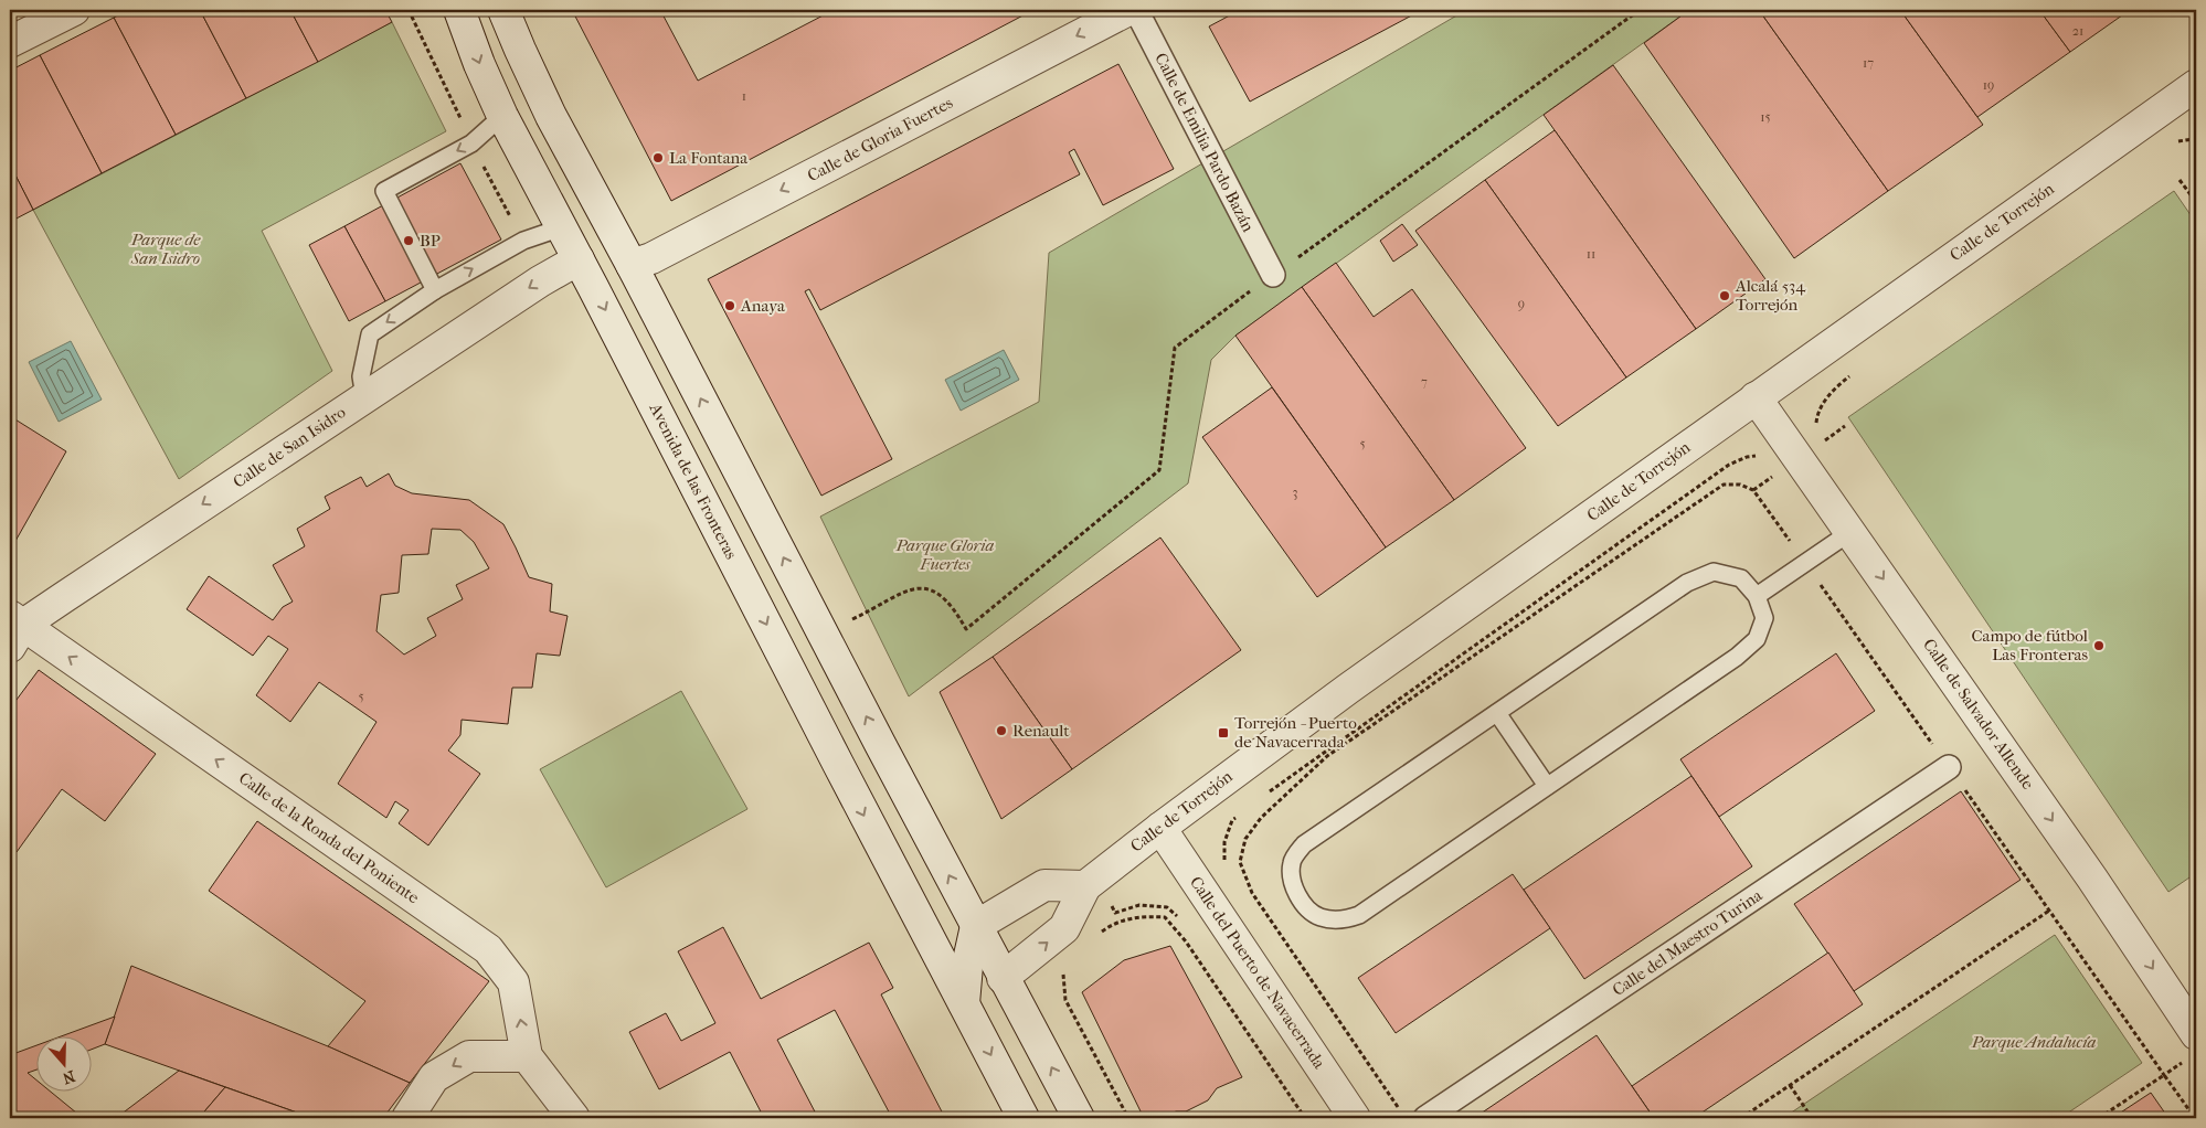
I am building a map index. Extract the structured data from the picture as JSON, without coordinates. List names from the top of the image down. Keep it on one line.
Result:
{"streets":{"street":["Calle de Gloria Fuertes","Calle de Emilia Pardo Bazán","Calle de Torrejón","Calle de San Isidro","Avenida de las Fronteras","Calle de Salvador Allende","Calle de la Ronda del Poniente","Calle del Maestro Turina","Calle del Puerto de Navacerrada"]},"crossings":[["Calle de Torrejón","Calle de Salvador Allende"],["Calle de Torrejón","Calle del Puerto de Navacerrada"],["Calle de San Isidro","Avenida de las Fronteras"],["Calle de San Isidro","Calle de la Ronda del Poniente"]],"one_way":["Calle de Gloria Fuertes","Calle de San Isidro","Calle de Salvador Allende","Calle de la Ronda del Poniente"],"parks":["Parque de San Isidro","Parque Gloria Fuertes","Parque Andalucía"],"places":{"other":["La Fontana","BP","Alcalá 534 Torrejón","Anaya","Campo de fútbol Las Fronteras","Renault"],"transit":["Torrejón - Puerto de Navacerrada"]},"house_numbers":["21","17","19","1","15","11","9","7","5","3","5"],"north":"bottom"}
